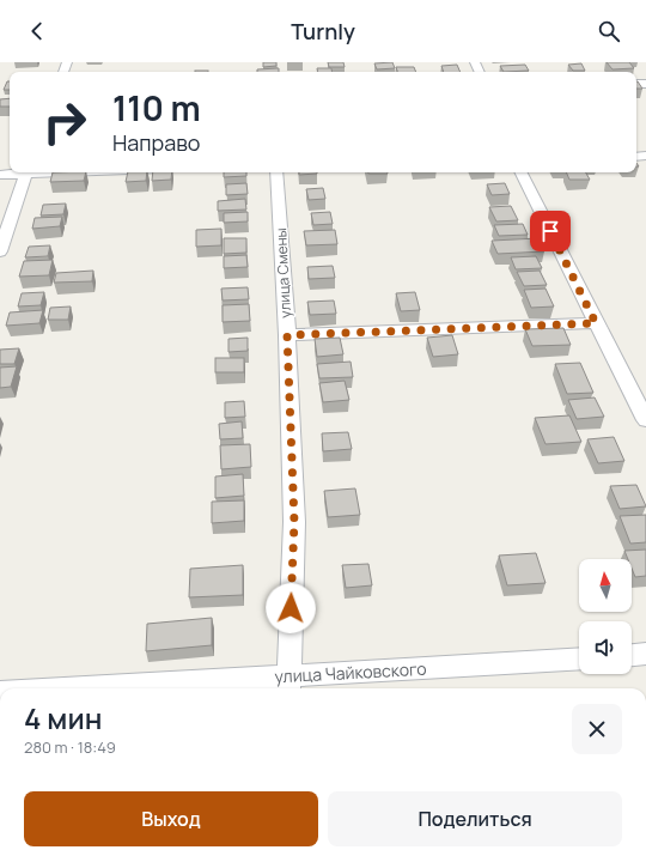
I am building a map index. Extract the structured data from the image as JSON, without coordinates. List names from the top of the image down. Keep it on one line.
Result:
{"streets":{"street":["улица Смены","улица Чайковского"]},"crossings":[["улица Смены","улица Чайковского"]],"north":"top","page":{"header":"Turnly","turn":["110 m","Направо"],"heading":["4 мин","280 m · 18:49"],"buttons":["Выход","Поделиться"]}}
